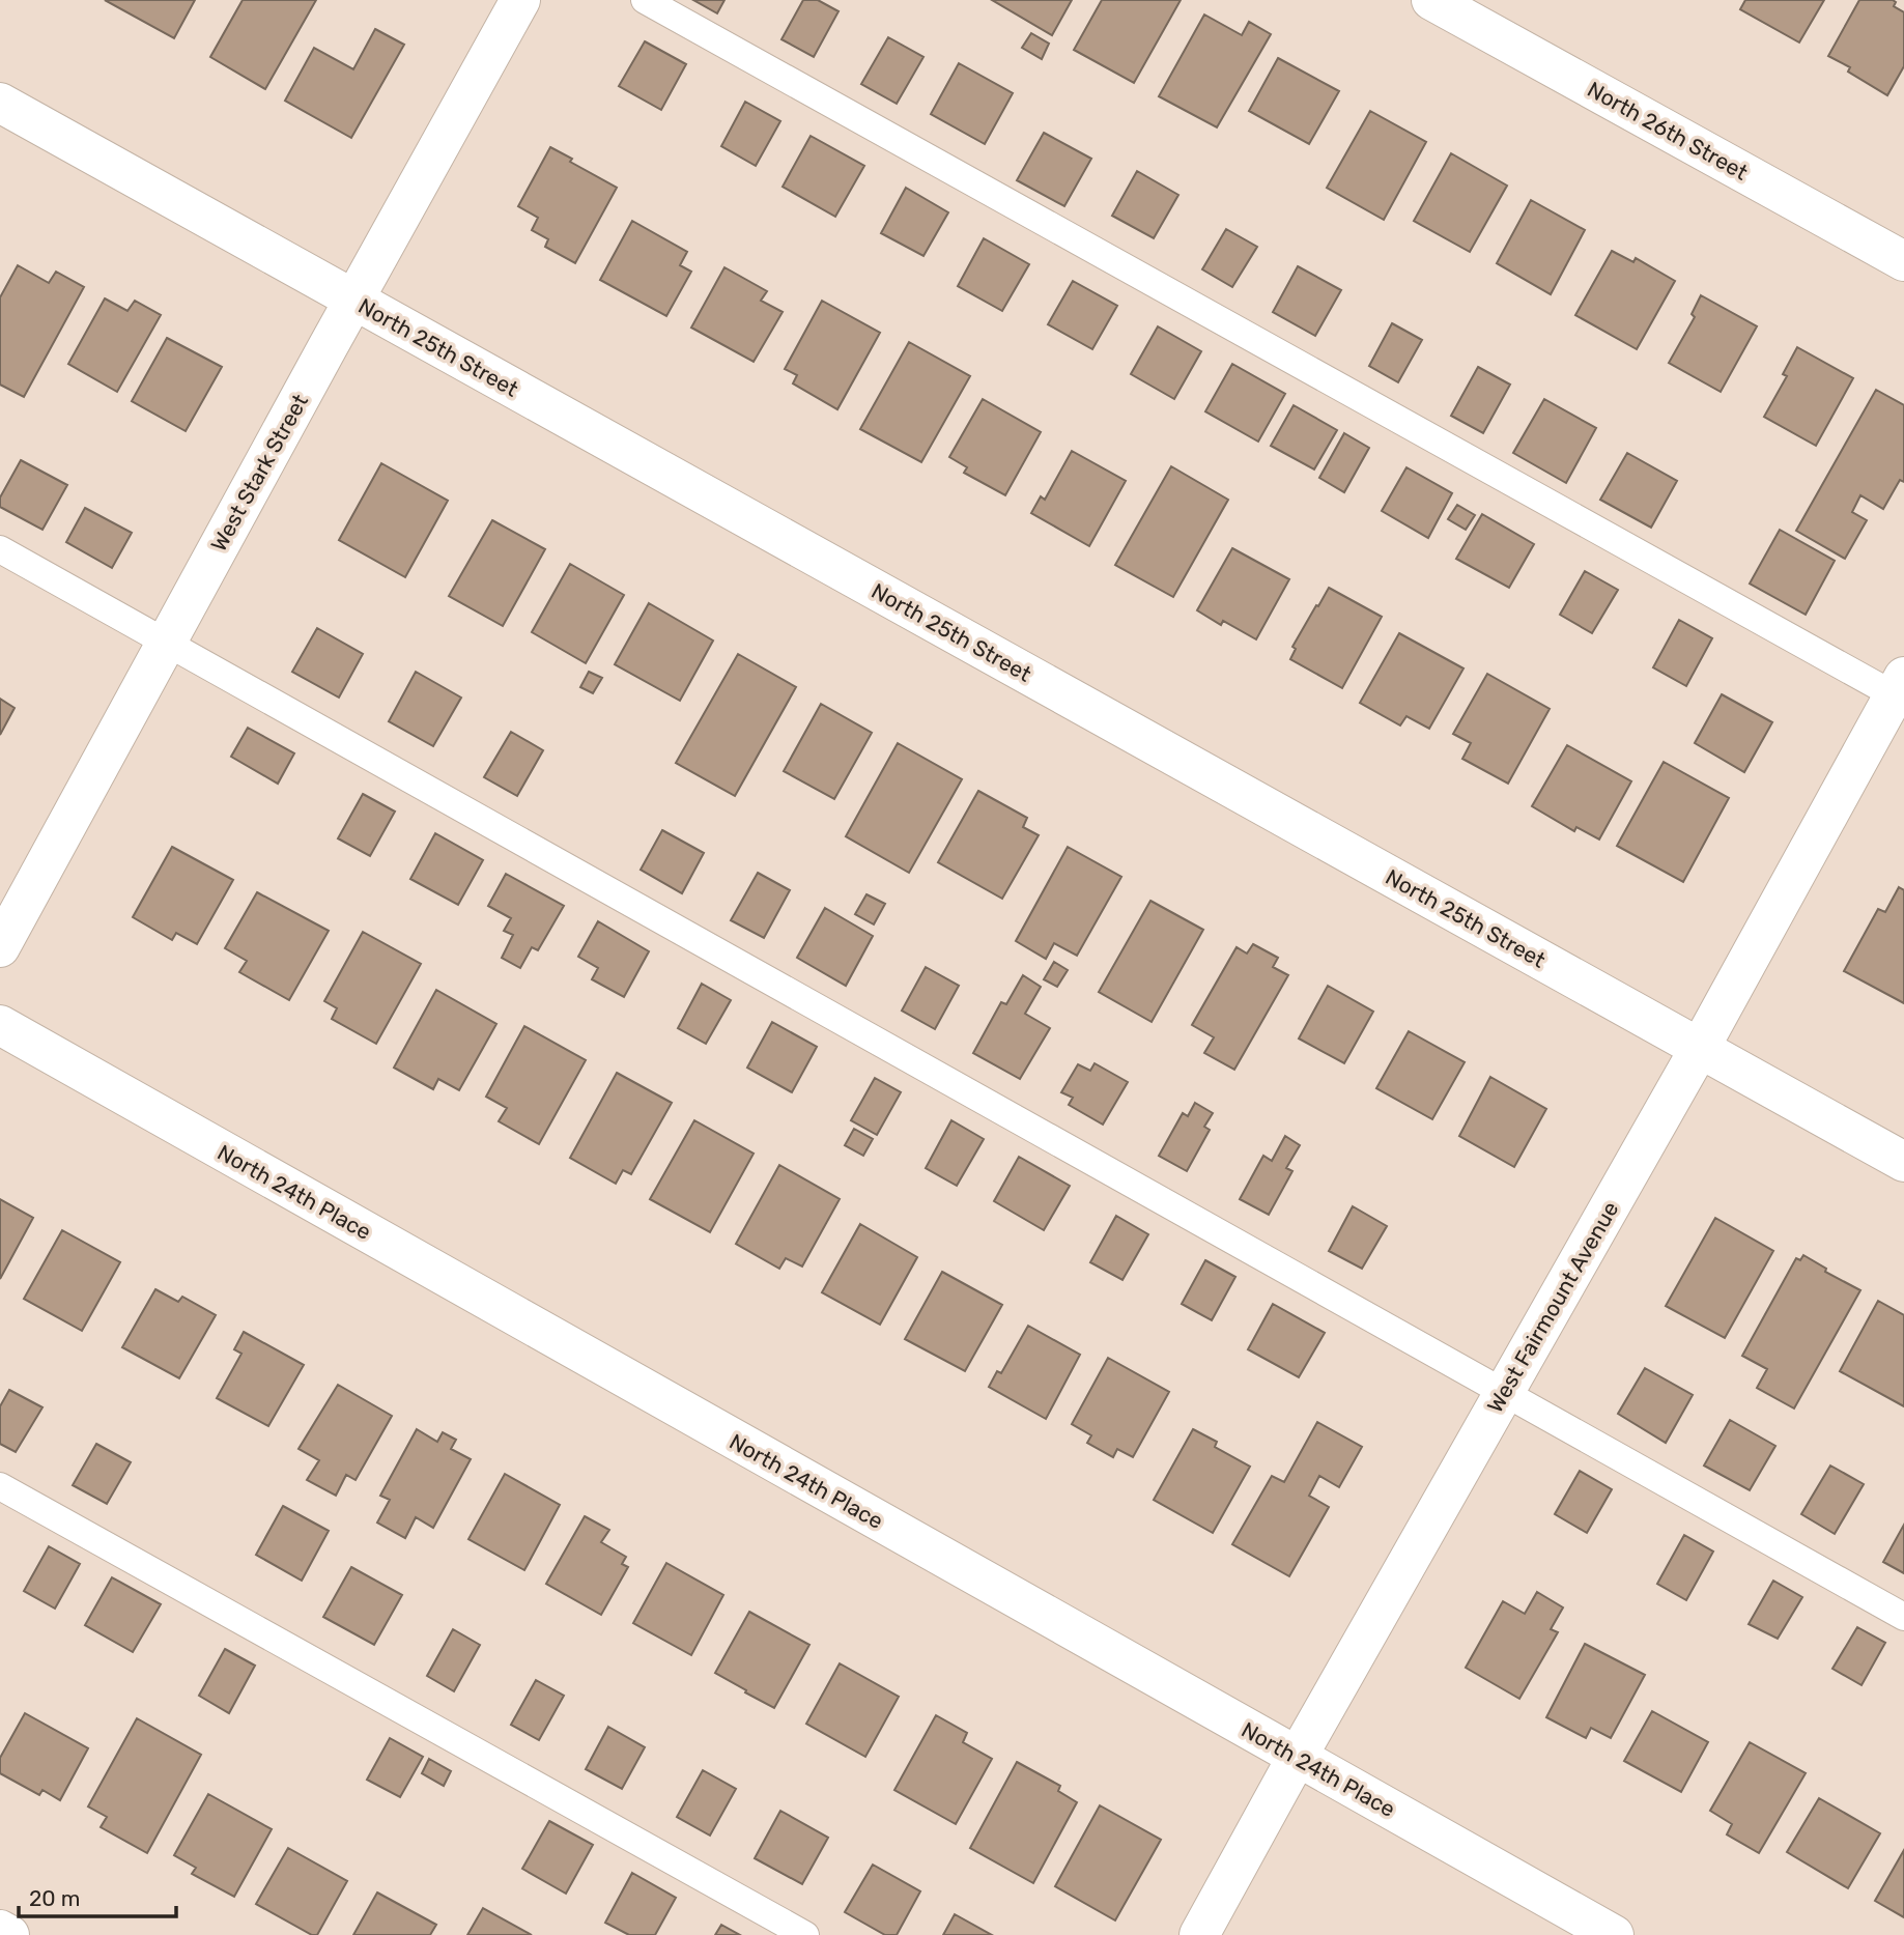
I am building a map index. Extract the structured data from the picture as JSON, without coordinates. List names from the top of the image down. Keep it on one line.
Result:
{"streets":{"street":["North 26th Street","North 25th Street","West Stark Street","North 24th Place","West Fairmount Avenue"]},"crossings":[["North 25th Street","West Stark Street"],["North 25th Street","West Fairmount Avenue"],["North 24th Place","West Fairmount Avenue"]],"scale_bar":"20 m"}
